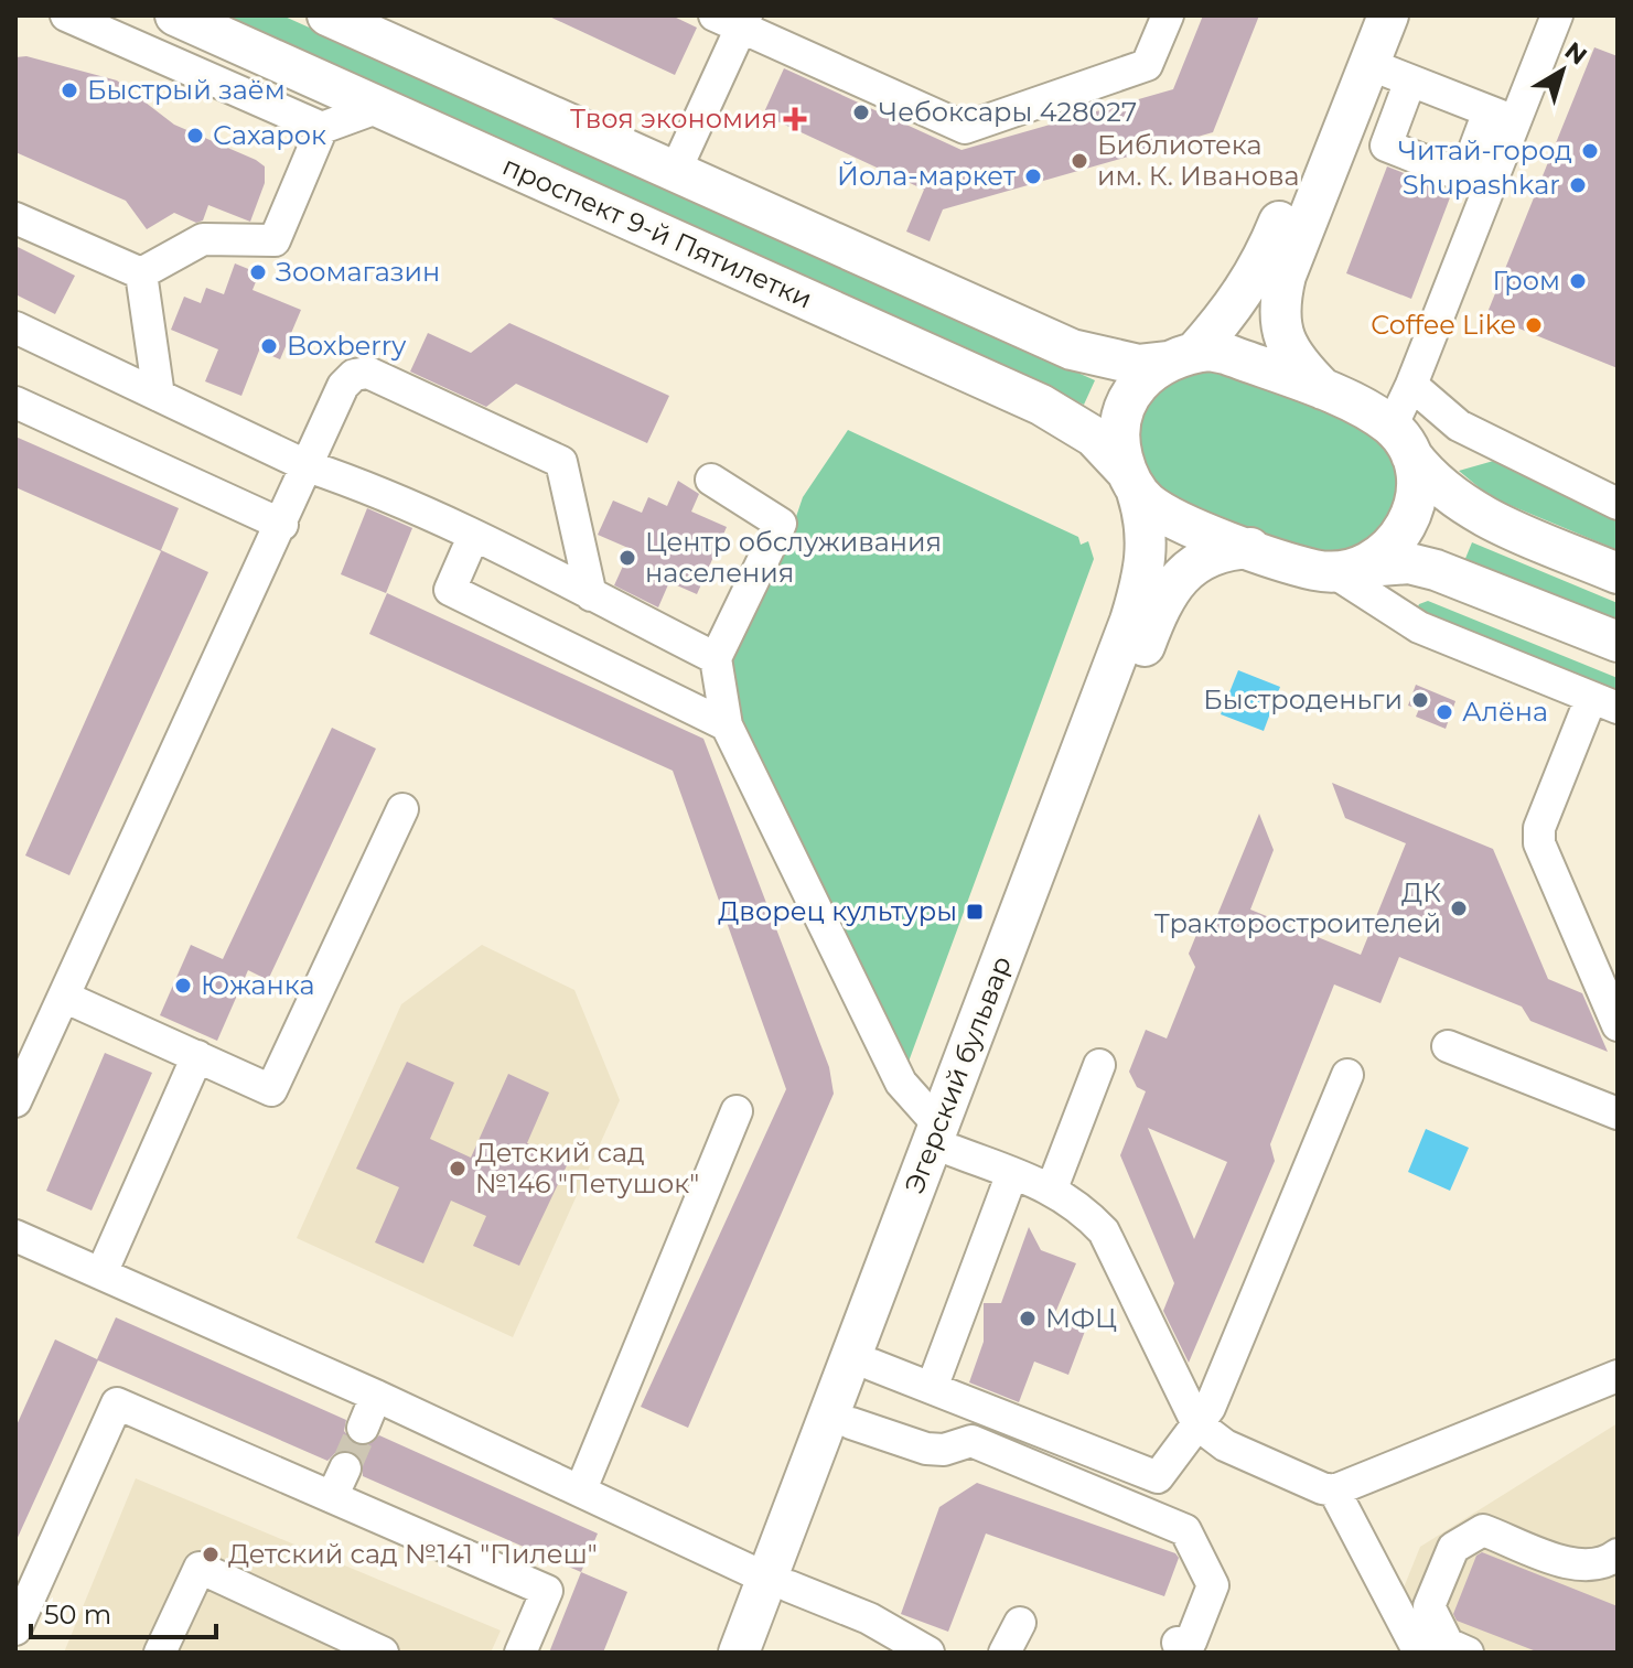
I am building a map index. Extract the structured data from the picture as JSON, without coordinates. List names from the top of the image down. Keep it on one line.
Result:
{"streets":{"main road":["проспект 9-й Пятилетки","Эгерский бульвар"]},"crossings":[["проспект 9-й Пятилетки","Эгерский бульвар"]],"places":{"other":["Быстрый заём","Чебоксары 428027","Сахарок","Читай-город","Библиотека им. К. Иванова","Йола-маркет","Shupashkar","Зоомагазин","Гром","Coffee Like","Boxberry","Центр обслуживания населения","Быстроденьги","Алёна","ДК Тракторостроителей","Южанка","Детский сад №146 \"Петушок\"","МФЦ","Детский сад №141 \"Пилеш\""],"health":["Твоя экономия"],"transit":["Дворец культуры"]},"scale_bar":"50 m","north":"top right"}
